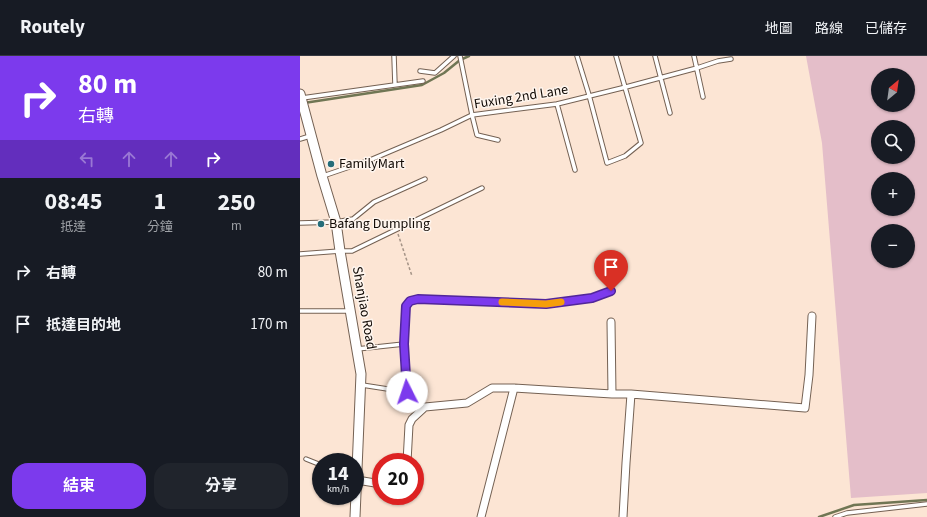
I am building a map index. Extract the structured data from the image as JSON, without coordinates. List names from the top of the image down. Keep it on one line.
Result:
{"streets":{"main road":["Shanjiao Road"],"lane":["Fuxing 2nd Lane"]},"crossings":[["Fuxing 2nd Lane","Shanjiao Road"]],"places":["FamilyMart","Bafang Dumpling"],"north":"top right","page":{"header":"Routely","nav":["地圖","路線","已儲存"],"turn":["80 m","右轉"],"map_buttons":["+","−"],"eta":["08:45","抵達","1","分鐘","250","m"],"list":[{"name":"右轉","value":"80 m"},{"name":"抵達目的地","value":"170 m"}],"speed":"14 km/h","limit":"20","buttons":["結束","分享"]}}
